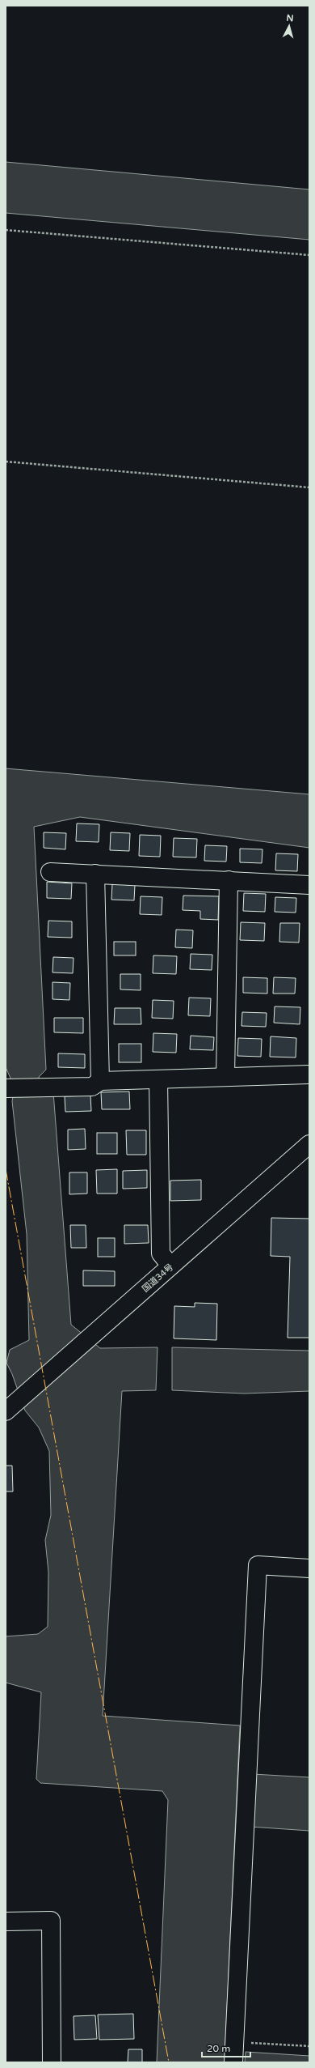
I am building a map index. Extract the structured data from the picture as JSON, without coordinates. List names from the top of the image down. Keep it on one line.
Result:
{"streets":{"main road":["国道34号"]},"scale_bar":"20 m","north":"top"}
